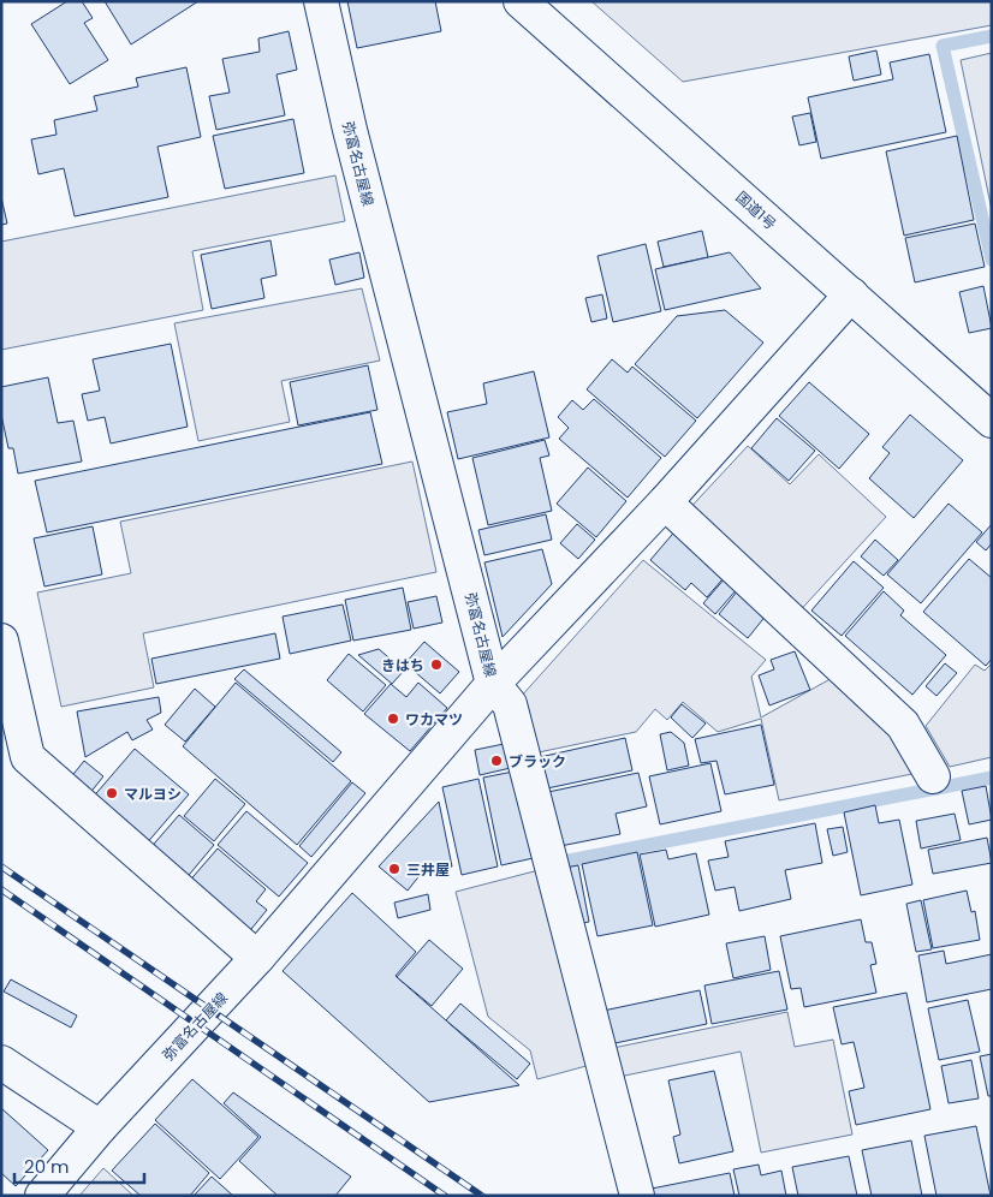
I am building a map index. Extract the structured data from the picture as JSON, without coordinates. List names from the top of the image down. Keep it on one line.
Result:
{"streets":{"main road":["弥富名古屋線","国道1号"]},"places":["きはち","ワカマツ","ブラック","マルヨシ","三井屋"],"scale_bar":"20 m"}
